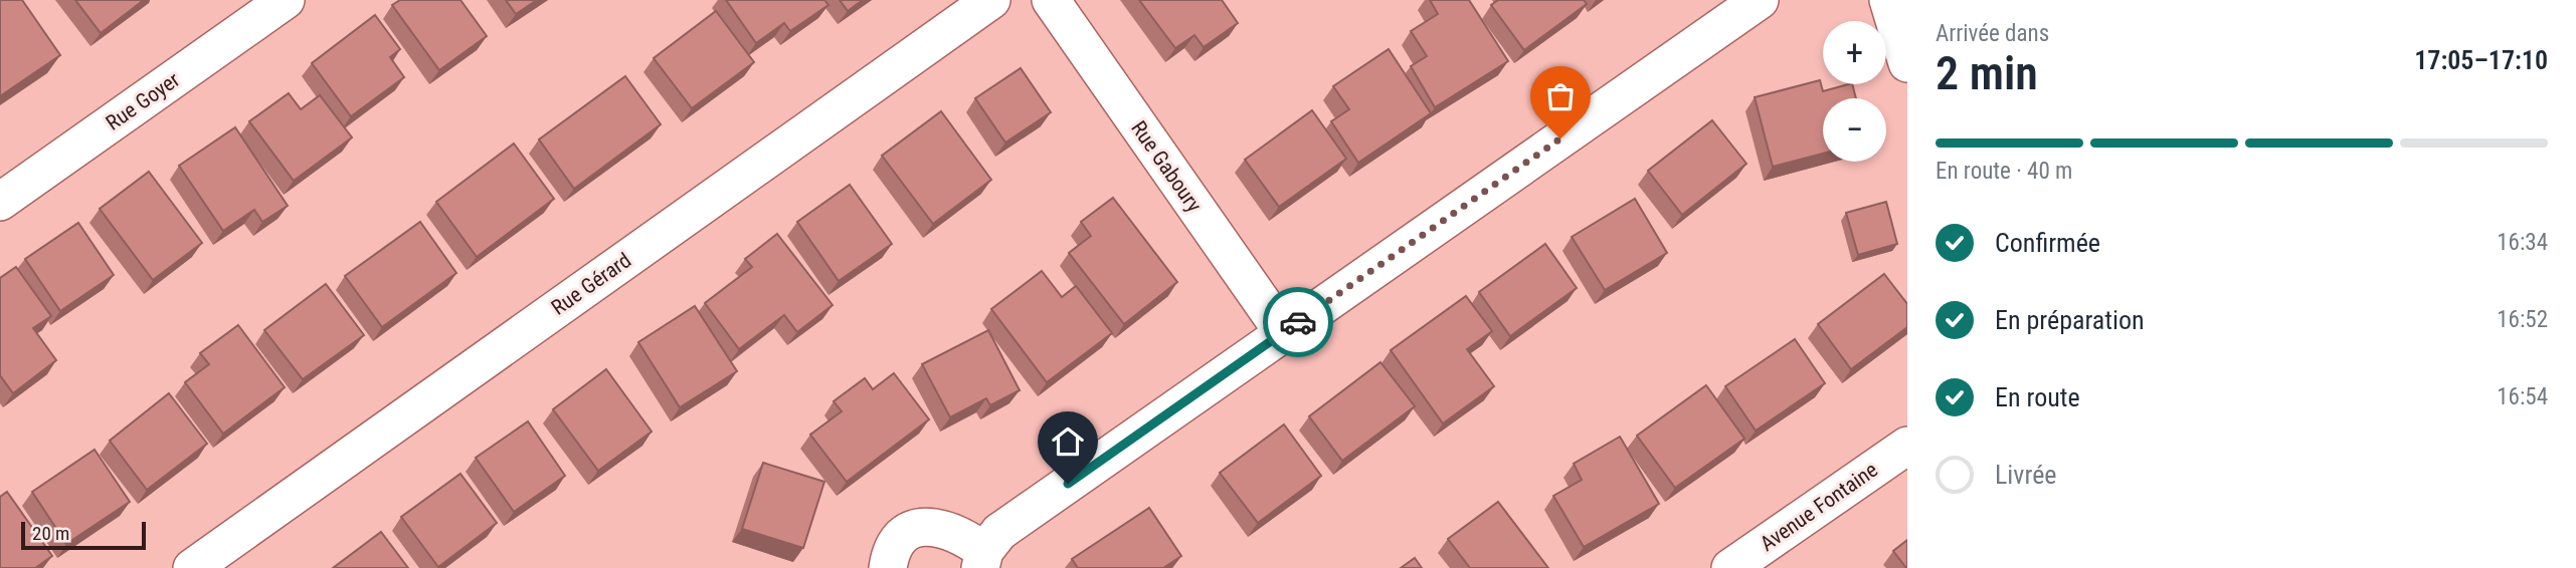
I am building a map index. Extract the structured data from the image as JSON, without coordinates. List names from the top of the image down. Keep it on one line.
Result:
{"streets":{"street":["Rue Goyer","Rue Gaboury","Rue Gérard","Avenue Fontaine"]},"scale_bar":"20 m","page":{"heading":["2 min","Arrivée dans","17:05–17:10"],"map_buttons":["+","−"],"bar":"En route · 40 m","list":[["Confirmée","16:34"],["En préparation","16:52"],["En route","16:54"],"Livrée"],"scale":"20 m"}}
